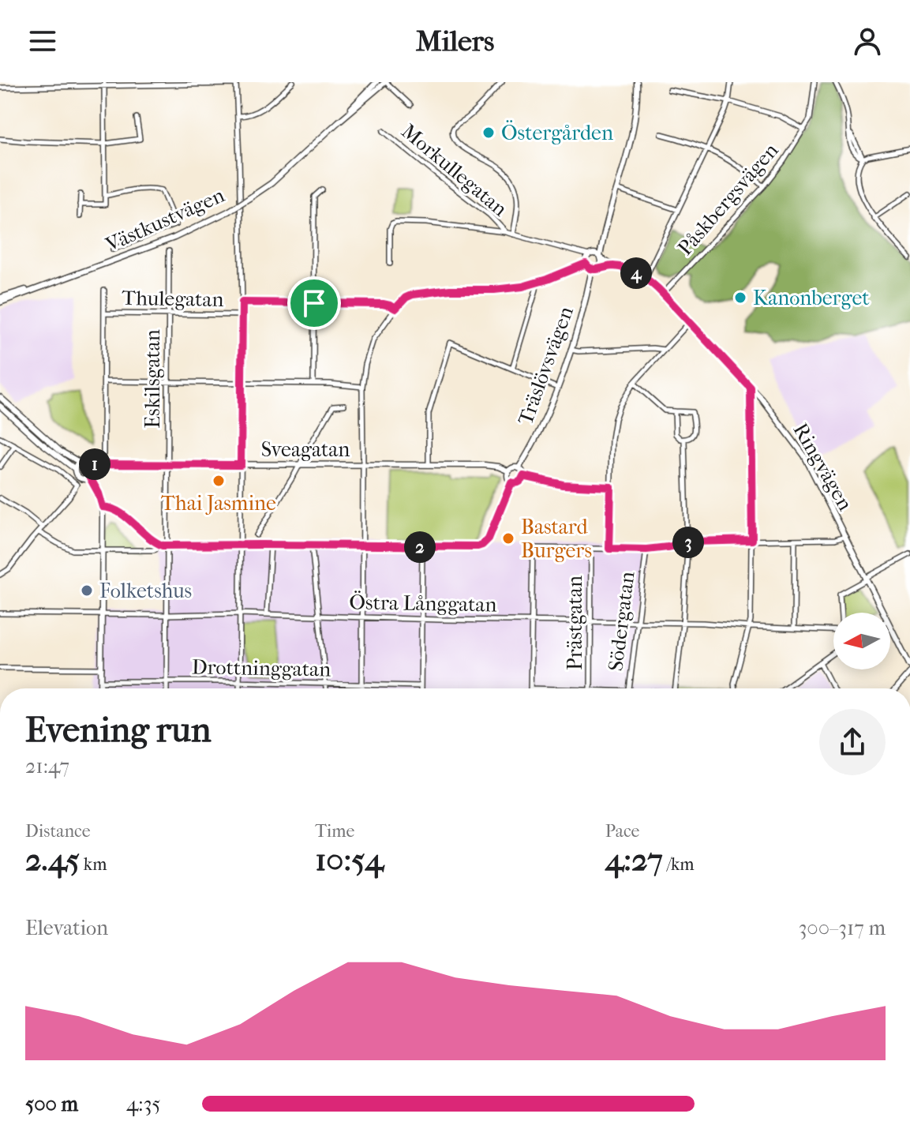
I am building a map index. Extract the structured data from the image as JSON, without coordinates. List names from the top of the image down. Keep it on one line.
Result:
{"streets":{"street":["Morkullegatan","Påskbergsvägen","Västkustvägen","Thulegatan","Träslövsvägen","Eskilsgatan","Sveagatan","Ringvägen","Östra Långgatan","Södergatan","Prästgatan","Drottninggatan"]},"crossings":[["Morkullegatan","Västkustvägen"],["Påskbergsvägen","Ringvägen"],["Thulegatan","Eskilsgatan"],["Träslövsvägen","Sveagatan"],["Träslövsvägen","Ringvägen"],["Eskilsgatan","Sveagatan"],["Eskilsgatan","Östra Långgatan"],["Eskilsgatan","Drottninggatan"],["Östra Långgatan","Södergatan"],["Östra Långgatan","Prästgatan"]],"places":["Östergården","Kanonberget","Thai Jasmine","Bastard Burgers","Folketshus"],"north":"left","page":{"header":"Milers","pins":["4","1","3","2"],"heading":["Evening run","21:47"],"stats":[["Distance","2.45 km"],["Time","10:54"],["Pace","4:27 /km"]],"chart":["Elevation","300–317 m"],"list":[{"name":"500 m","note":"4:35"}]}}
